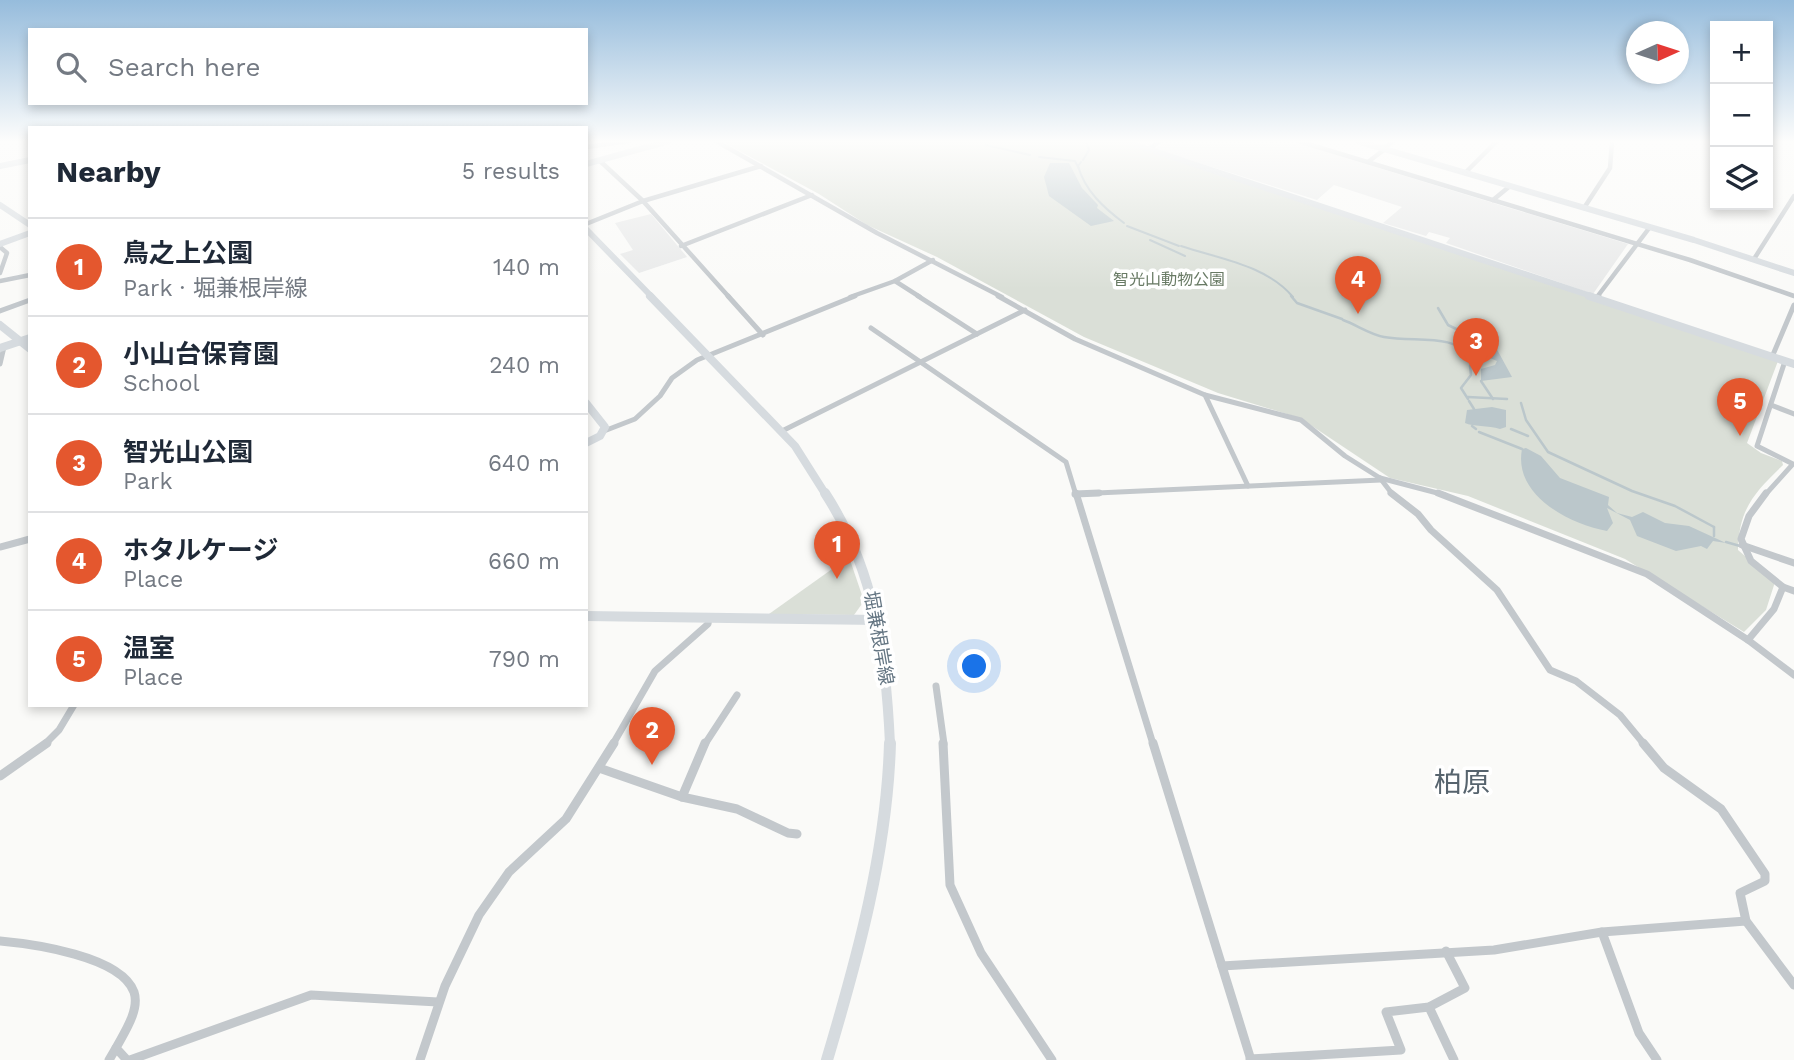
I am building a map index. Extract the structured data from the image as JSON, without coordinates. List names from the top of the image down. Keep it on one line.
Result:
{"streets":{"street":["堀兼根岸線"]},"districts":["柏原"],"parks":["智光山動物公園"],"north":"right","page":{"map_buttons":["+","−"],"search":"Search here","heading":["Nearby","5 results"],"list":[{"mark":"1","name":"鳥之上公園","note":"Park · 堀兼根岸線","value":"140 m"},{"mark":"2","name":"小山台保育園","note":"School","value":"240 m"},{"mark":"3","name":"智光山公園","note":"Park","value":"640 m"},{"mark":"4","name":"ホタルケージ","note":"Place","value":"660 m"},{"mark":"5","name":"温室","note":"Place","value":"790 m"}],"pins":["4","3","5","1","2"]}}
